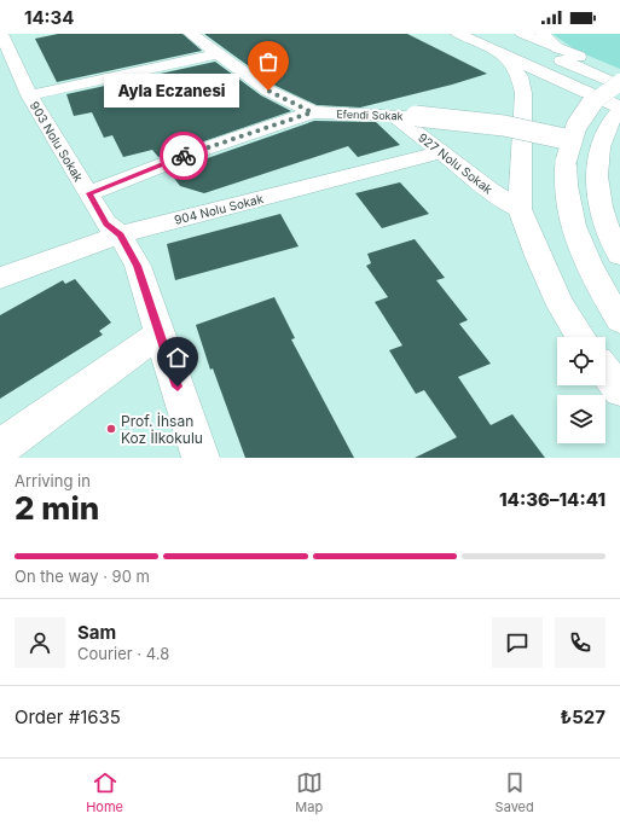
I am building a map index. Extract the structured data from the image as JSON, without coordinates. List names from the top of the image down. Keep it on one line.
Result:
{"streets":{"main road":["Efendi Sokak","903 Nolu Sokak","927 Nolu Sokak","904 Nolu Sokak"]},"crossings":[["Efendi Sokak","927 Nolu Sokak"],["903 Nolu Sokak","904 Nolu Sokak"],["927 Nolu Sokak","904 Nolu Sokak"]],"places":["Ayla Eczanesi","Prof. İhsan Koz İlkokulu"],"page":{"status":"14:34","bubble":"Ayla Eczanesi","heading":["2 min","Arriving in","14:36–14:41"],"panel":["Sam","Courier · 4.8","Order #1635","₺527"],"bar":"On the way · 90 m","tabs":["Home","Map","Saved"]}}
